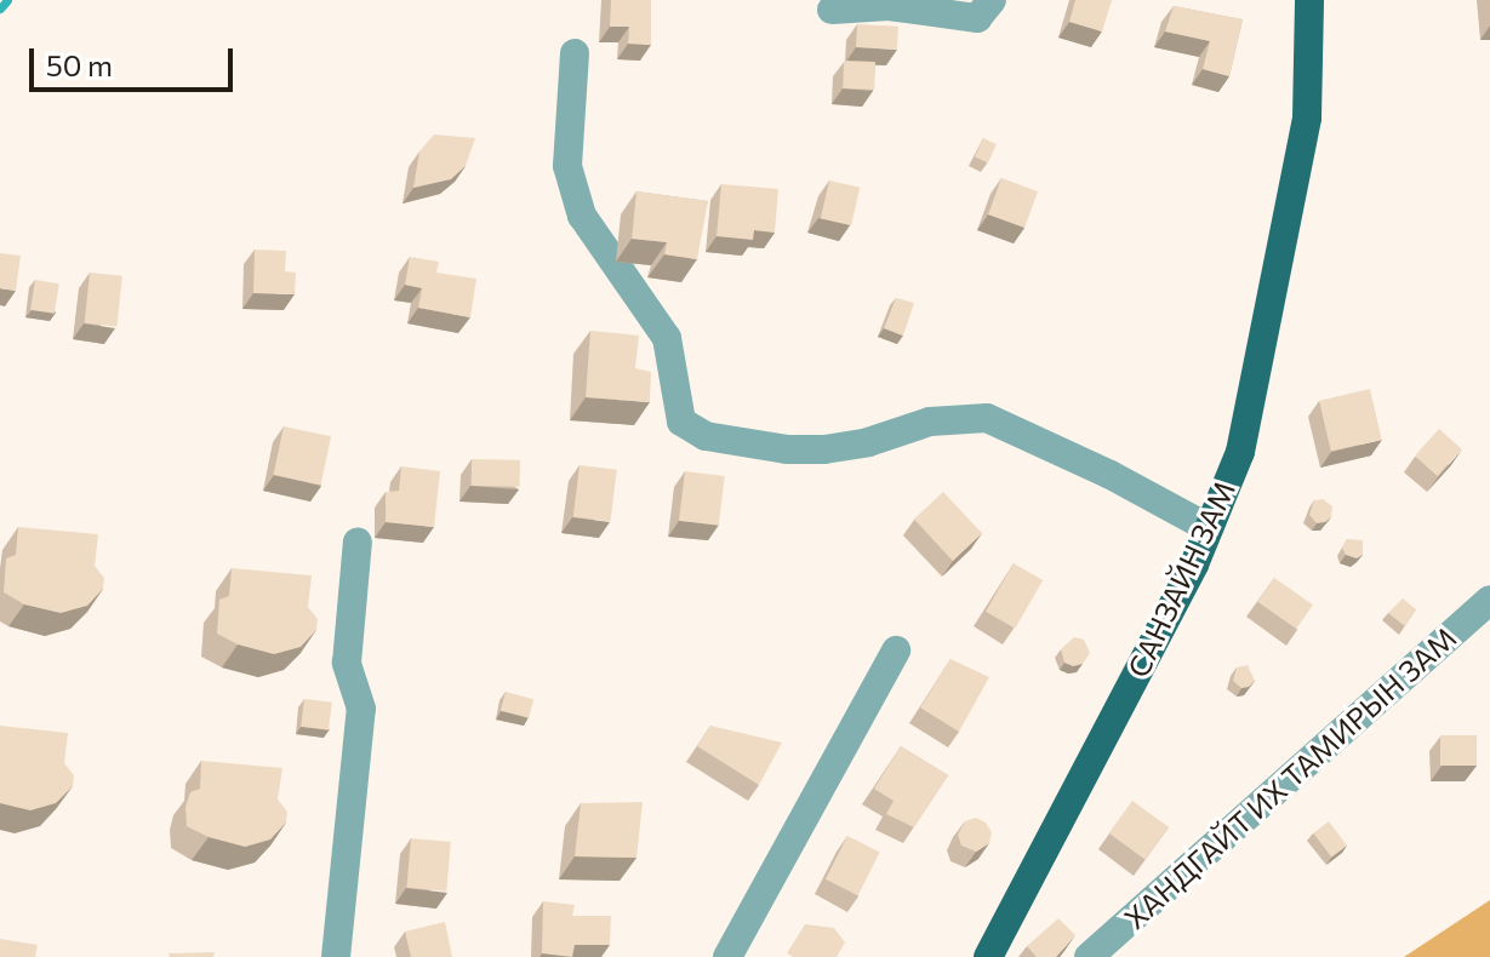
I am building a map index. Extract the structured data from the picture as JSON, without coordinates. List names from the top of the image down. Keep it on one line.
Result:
{"streets":{"main road":["САНЗАЙН ЗАМ"],"street":["ХАНДГАЙТ ИХ ТАМИРЫН ЗАМ"]},"scale_bar":"50 m"}
